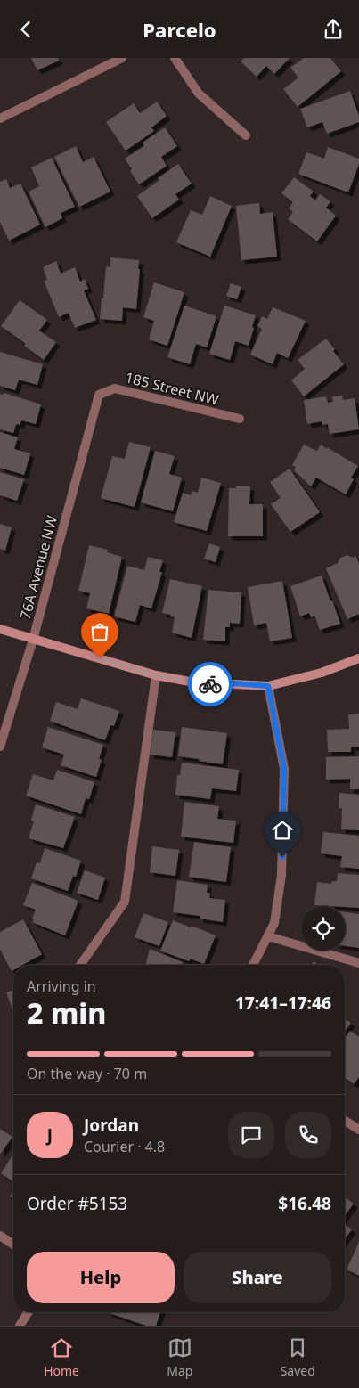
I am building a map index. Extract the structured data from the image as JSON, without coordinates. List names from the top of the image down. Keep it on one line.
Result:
{"streets":{"street":["185 Street NW","76A Avenue NW"]},"crossings":[["185 Street NW","76A Avenue NW"]],"page":{"header":"Parcelo","heading":["2 min","Arriving in","17:41–17:46"],"panel":["Jordan","Courier · 4.8","Order #5153","$16.48"],"bar":"On the way · 70 m","round":"J","buttons":["Help","Share"],"tabs":["Home","Map","Saved"]}}
